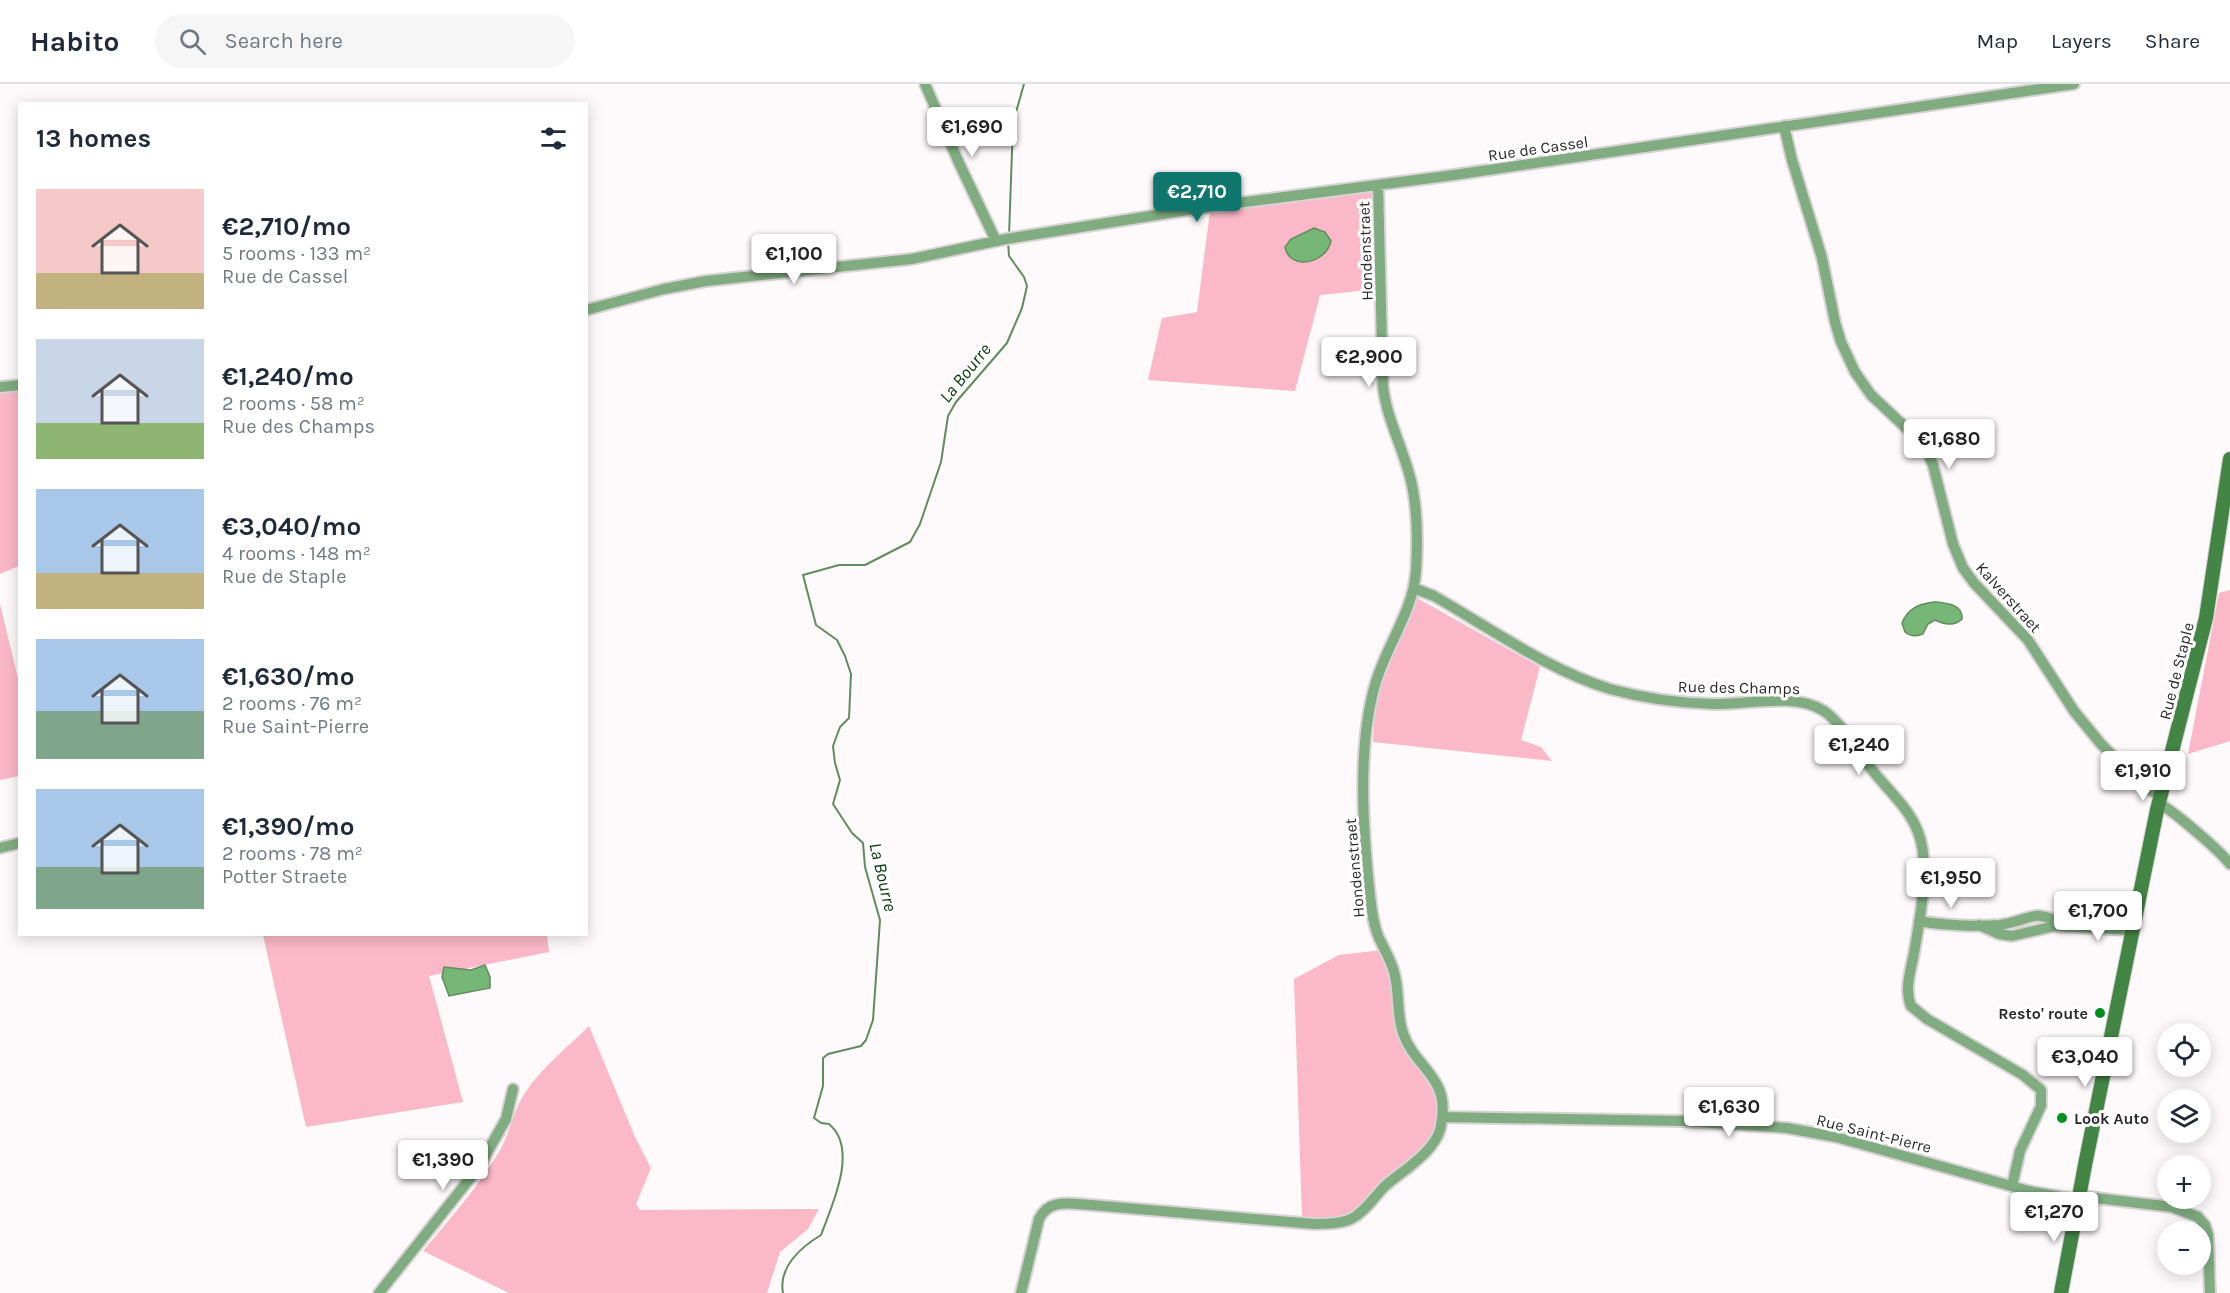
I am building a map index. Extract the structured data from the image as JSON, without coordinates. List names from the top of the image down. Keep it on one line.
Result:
{"streets":{"main road":["Rue de Staple"],"street":["Rue de Cassel","Hondenstraet","Kalverstraet","Rue des Champs","Rue Saint-Pierre"]},"crossings":[["Rue de Cassel","Hondenstraet"],["Rue de Cassel","Kalverstraet"],["Hondenstraet","Rue des Champs"],["Hondenstraet","Rue Saint-Pierre"],["Kalverstraet","Rue de Staple"],["Rue de Staple","Rue Saint-Pierre"],["Rue des Champs","Rue Saint-Pierre"]],"water":["La Bourre"],"places":["Resto' route","Look Auto"],"page":{"header":"Habito","search":"Search here","nav":["Map","Layers","Share"],"heading":"13 homes","price":["€1,690","€2,710","€1,100","€2,900","€1,680","€1,240","€1,910","€1,950","€1,700","€3,040","€1,630","€1,390","€1,270"],"list":[{"name":"€2,710/mo","note":"5 rooms · 133 m² · Rue de Cassel"},{"name":"€1,240/mo","note":"2 rooms · 58 m² · Rue des Champs"},{"name":"€3,040/mo","note":"4 rooms · 148 m² · Rue de Staple"},{"name":"€1,630/mo","note":"2 rooms · 76 m² · Rue Saint-Pierre"},{"name":"€1,390/mo","note":"2 rooms · 78 m² · Potter Straete"}],"map_buttons":["+","−"]}}
